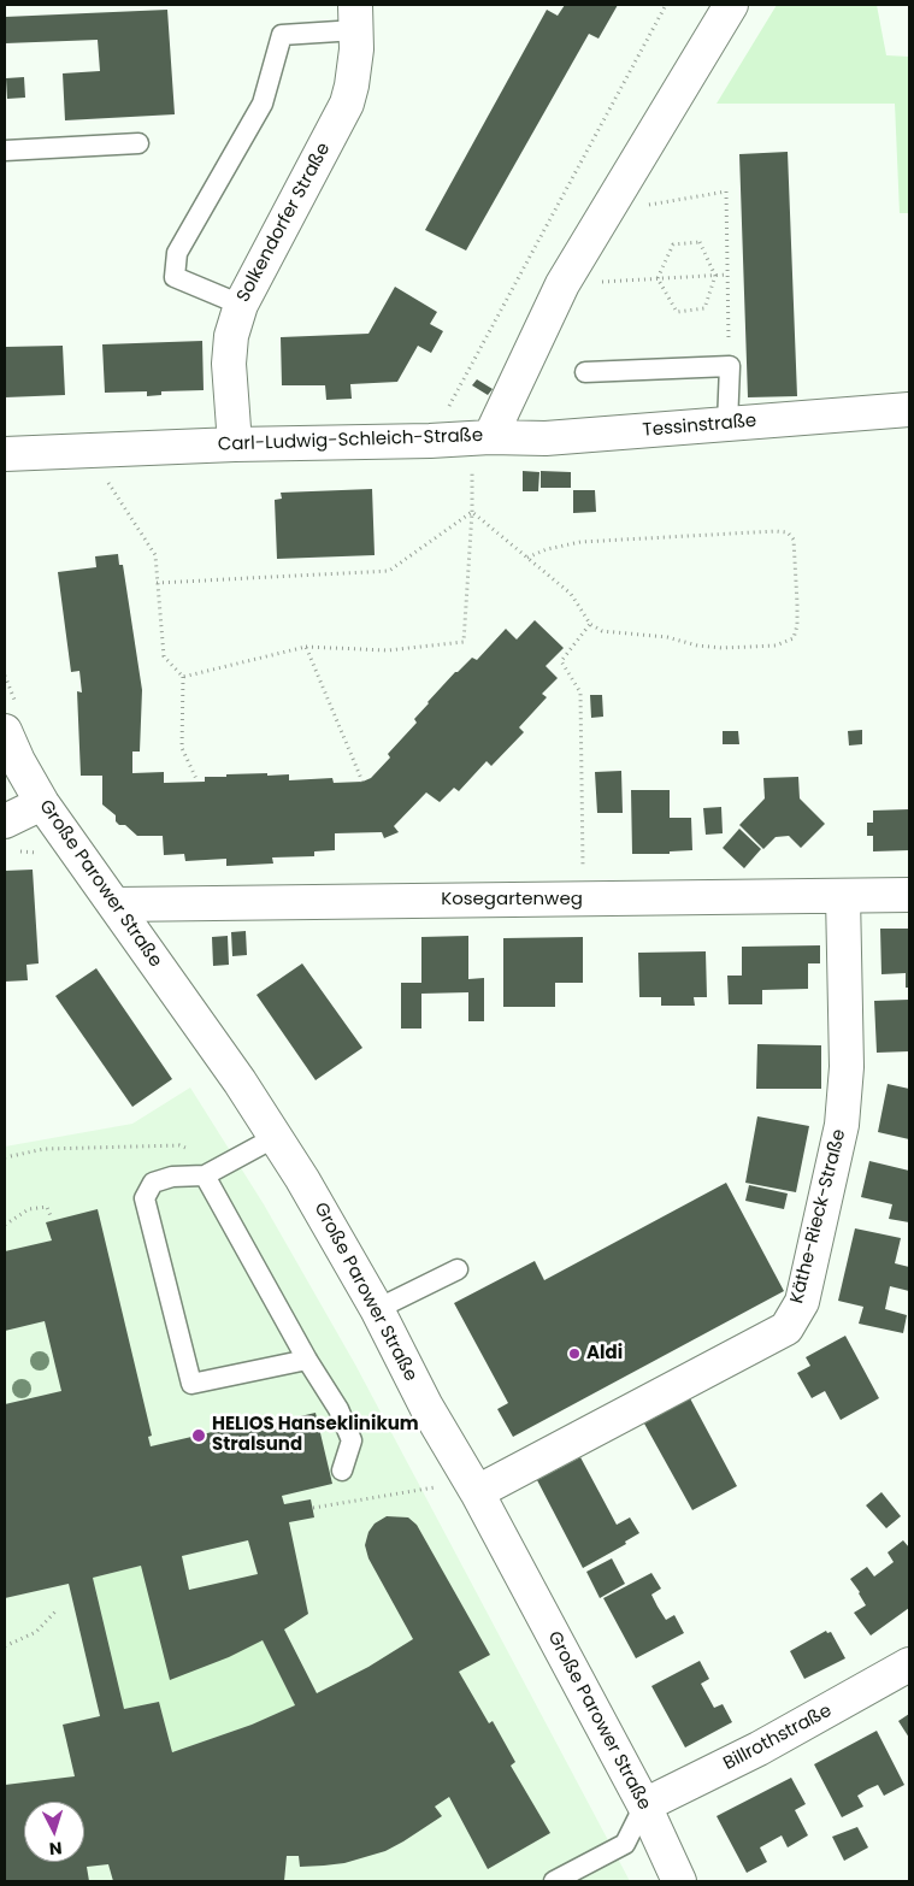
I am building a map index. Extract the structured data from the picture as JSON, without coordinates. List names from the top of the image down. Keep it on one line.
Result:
{"streets":{"street":["Solkendorfer Straße","Tessinstraße","Carl-Ludwig-Schleich-Straße","Große Parower Straße","Kosegartenweg","Käthe-Rieck-Straße","Billrothstraße"]},"crossings":[["Solkendorfer Straße","Carl-Ludwig-Schleich-Straße"],["Tessinstraße","Carl-Ludwig-Schleich-Straße"],["Große Parower Straße","Kosegartenweg"],["Große Parower Straße","Käthe-Rieck-Straße"],["Große Parower Straße","Billrothstraße"],["Kosegartenweg","Käthe-Rieck-Straße"]],"places":["Aldi","HELIOS Hanseklinikum Stralsund"],"north":"bottom"}
